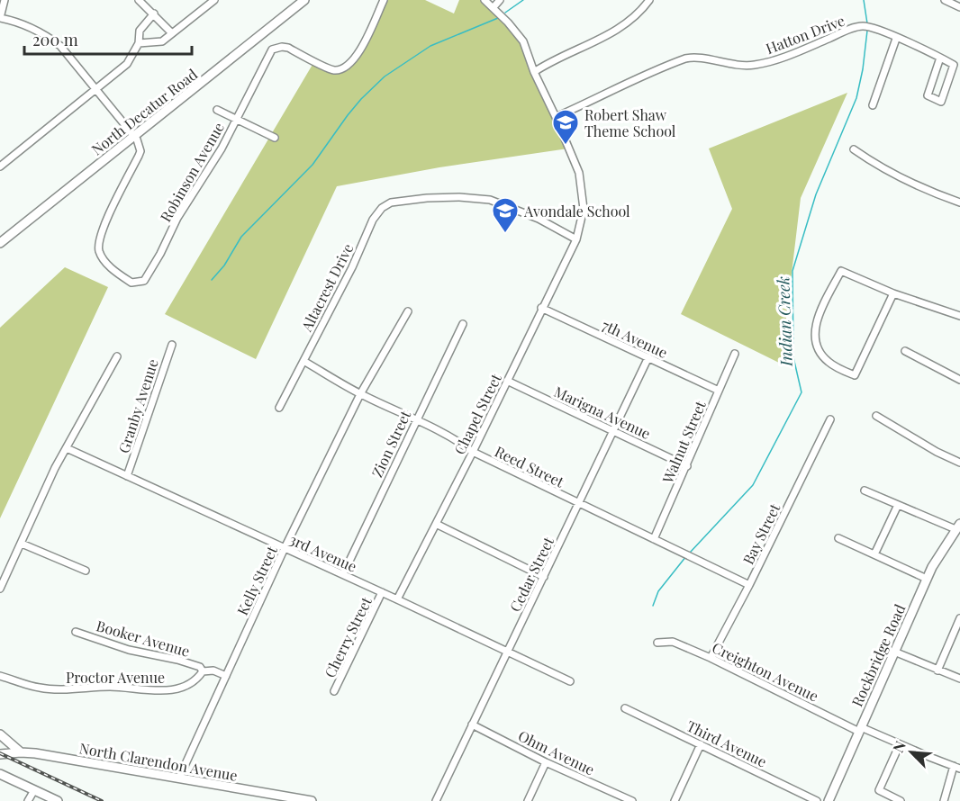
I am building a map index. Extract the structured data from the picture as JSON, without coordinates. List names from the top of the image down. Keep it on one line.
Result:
{"streets":{"street":["Hatton Drive","North Decatur Road","Robinson Avenue","Altacrest Drive","7th Avenue","Granby Avenue","Marigna Avenue","Chapel Street","Walnut Street","Zion Street","Reed Street","Bay Street","3rd Avenue","Cedar Street","Kelly Street","Cherry Street","Booker Avenue","Rockbridge Road","Creighton Avenue","Proctor Avenue","Third Avenue","Ohm Avenue","North Clarendon Avenue"]},"crossings":[["Hatton Drive","Chapel Street"],["North Decatur Road","Robinson Avenue"],["Altacrest Drive","Chapel Street"],["Altacrest Drive","Reed Street"],["7th Avenue","Chapel Street"],["7th Avenue","Walnut Street"],["7th Avenue","Cedar Street"],["Granby Avenue","3rd Avenue"],["Marigna Avenue","Chapel Street"],["Marigna Avenue","Walnut Street"],["Marigna Avenue","Cedar Street"],["Chapel Street","Reed Street"],["Chapel Street","3rd Avenue"],["Walnut Street","Reed Street"],["Zion Street","Reed Street"],["Zion Street","3rd Avenue"],["Reed Street","Bay Street"],["Reed Street","Cedar Street"],["Reed Street","Kelly Street"],["Bay Street","Creighton Avenue"],["3rd Avenue","Cedar Street"],["3rd Avenue","Kelly Street"],["3rd Avenue","Cherry Street"],["Cedar Street","Ohm Avenue"],["Kelly Street","North Clarendon Avenue"],["Booker Avenue","Proctor Avenue"],["Rockbridge Road","Creighton Avenue"]],"water":["Indian Creek"],"places":{"school or university":["Robert Shaw Theme School","Avondale School"]},"scale_bar":"200 m","north":"top left"}
